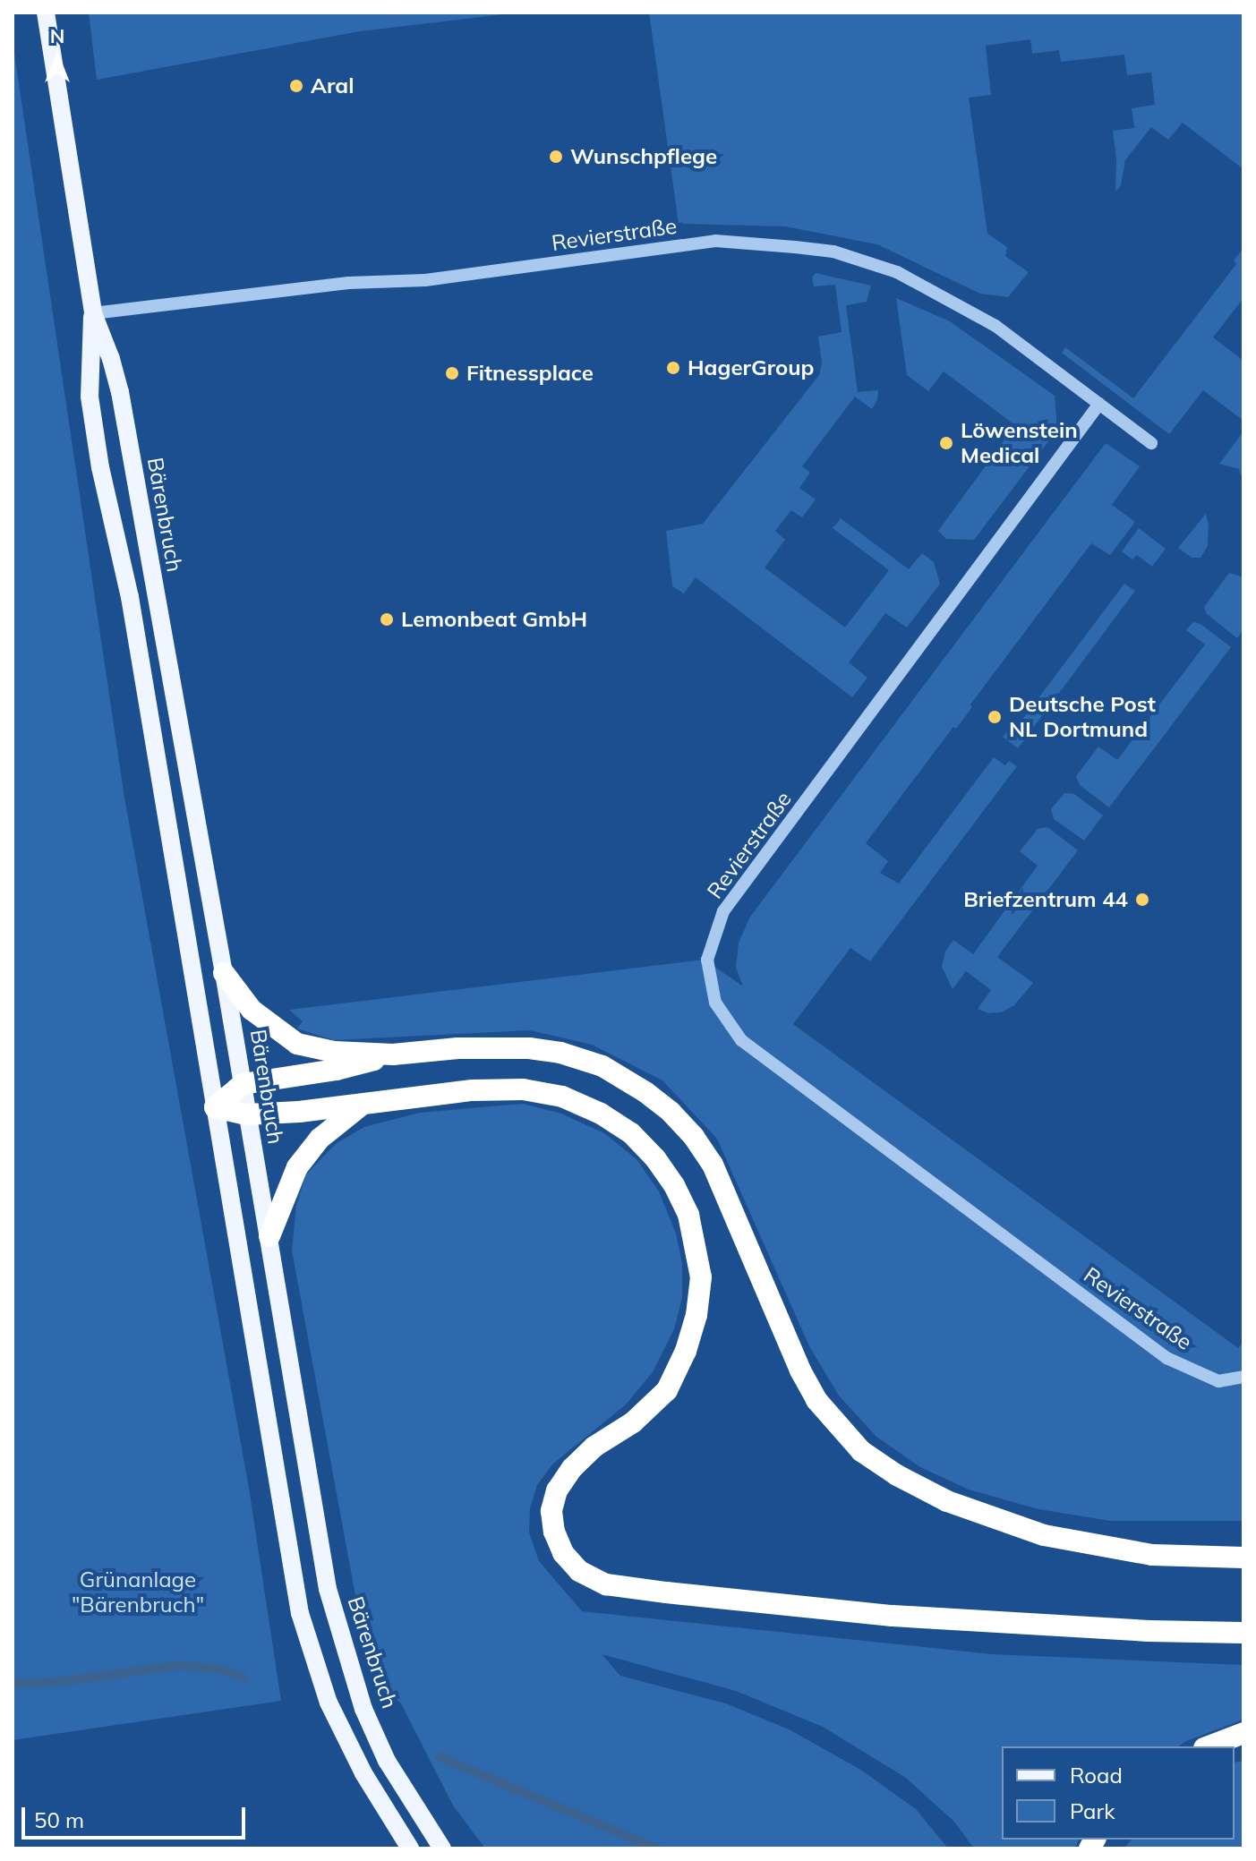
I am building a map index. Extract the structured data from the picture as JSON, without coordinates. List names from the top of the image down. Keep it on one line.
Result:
{"streets":{"main road":["Bärenbruch"],"street":["Revierstraße"]},"crossings":[["Revierstraße","Bärenbruch"]],"parks":["Grünanlage \"Bärenbruch\""],"places":["Aral","Wunschpflege","HagerGroup","Fitnessplace","Löwenstein Medical","Lemonbeat GmbH","Deutsche Post NL Dortmund","Briefzentrum 44"],"legend":["Road","Park"],"scale_bar":"50 m","north":"top"}
